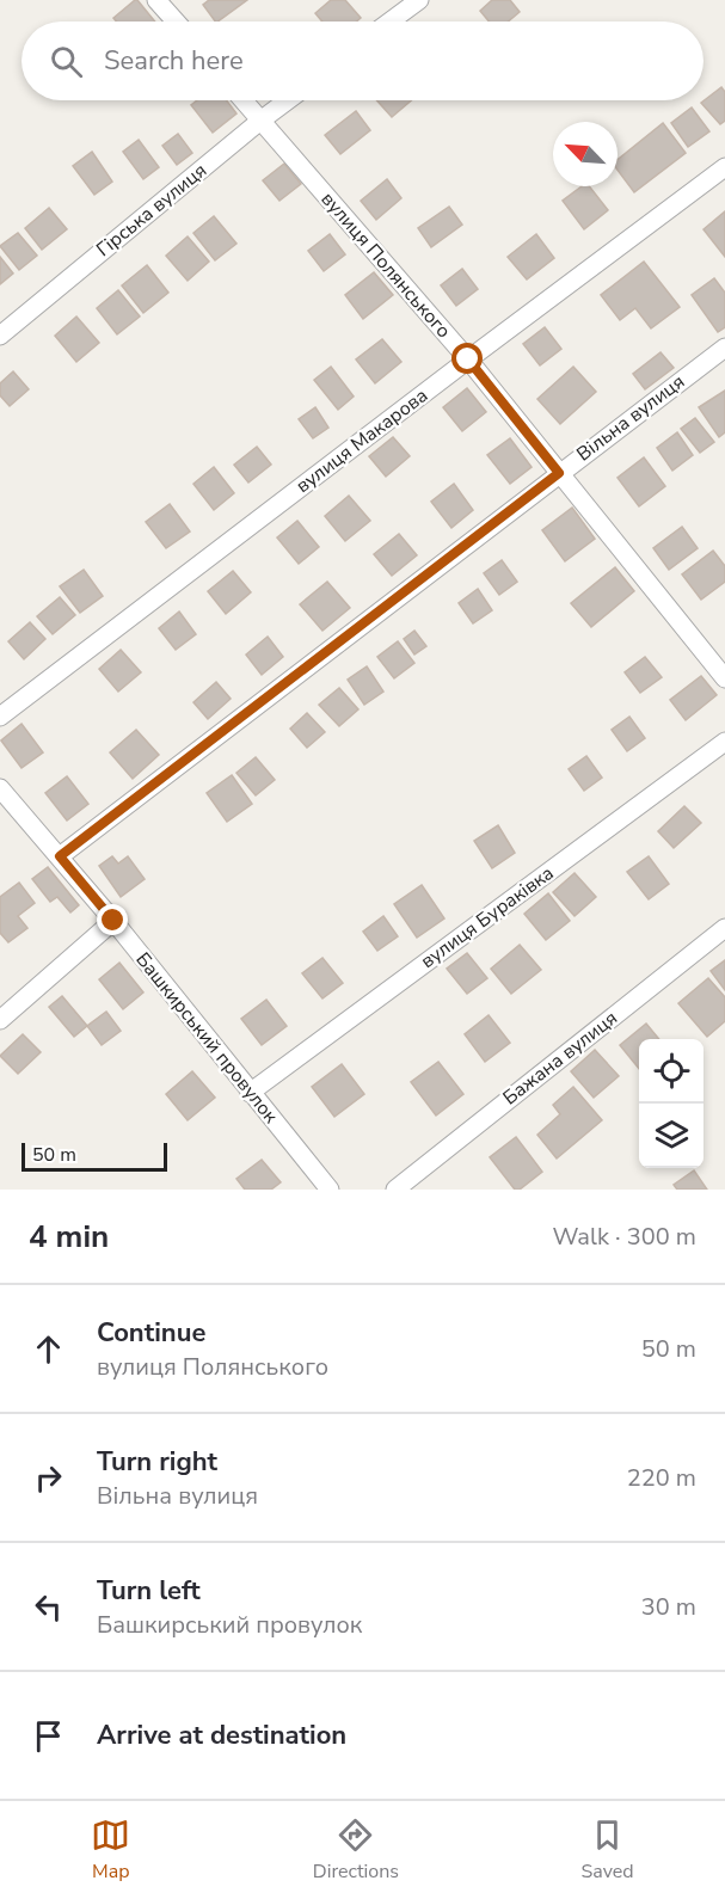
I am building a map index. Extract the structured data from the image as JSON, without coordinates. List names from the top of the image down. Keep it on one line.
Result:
{"streets":{"street":["Гірська вулиця","вулиця Полянського","Вільна вулиця","вулиця Макарова","вулиця Бураківка","Башкирський провулок","Бажана вулиця"]},"crossings":[["Гірська вулиця","вулиця Полянського"],["вулиця Полянського","Вільна вулиця"],["вулиця Полянського","вулиця Макарова"],["Вільна вулиця","Башкирський провулок"],["вулиця Бураківка","Башкирський провулок"]],"scale_bar":"50 m","north":"top left","page":{"search":"Search here","scale":"50 m","heading":["4 min","Walk · 300 m"],"list":[["Continue","вулиця Полянського","50 m"],["Turn right","Вільна вулиця","220 m"],["Turn left","Башкирський провулок","30 m"],"Arrive at destination"],"nav":["Map","Directions","Saved"]}}
